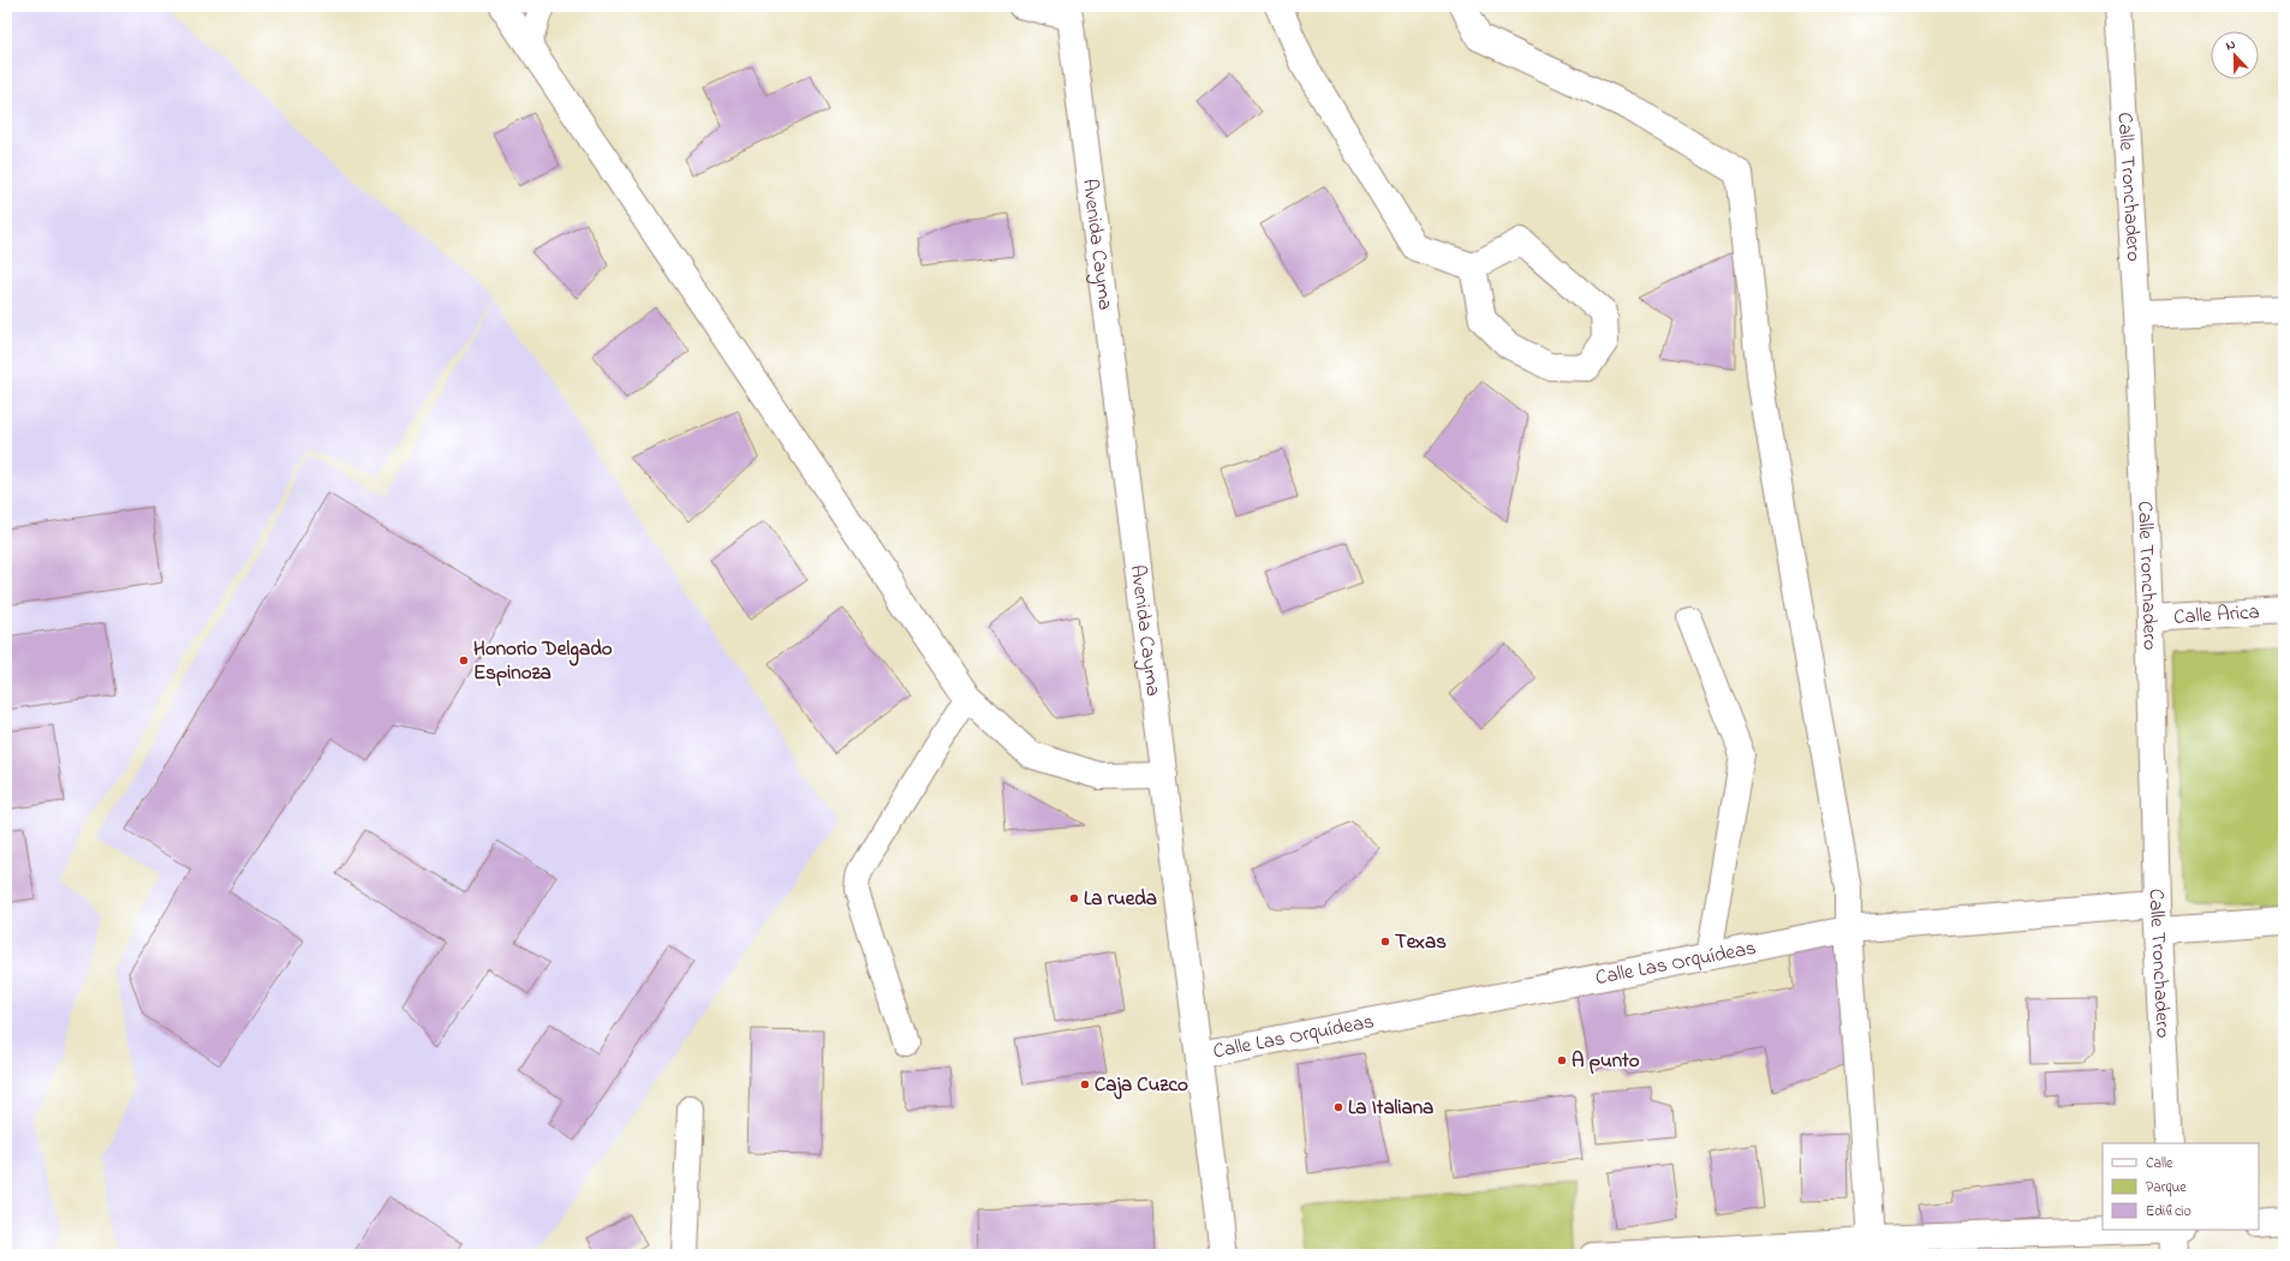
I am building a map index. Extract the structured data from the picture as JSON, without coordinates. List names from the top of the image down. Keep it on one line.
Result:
{"streets":{"street":["Calle Tronchadero","Avenida Cayma","Calle Arica","Calle Las Orquídeas"]},"crossings":[["Calle Tronchadero","Calle Arica"],["Calle Tronchadero","Calle Las Orquídeas"],["Avenida Cayma","Calle Las Orquídeas"]],"places":["Honorio Delgado Espinoza","La rueda","Texas","A punto","Caja Cuzco","La Italiana"],"legend":["Calle","Parque","Edificio"],"north":"top"}
